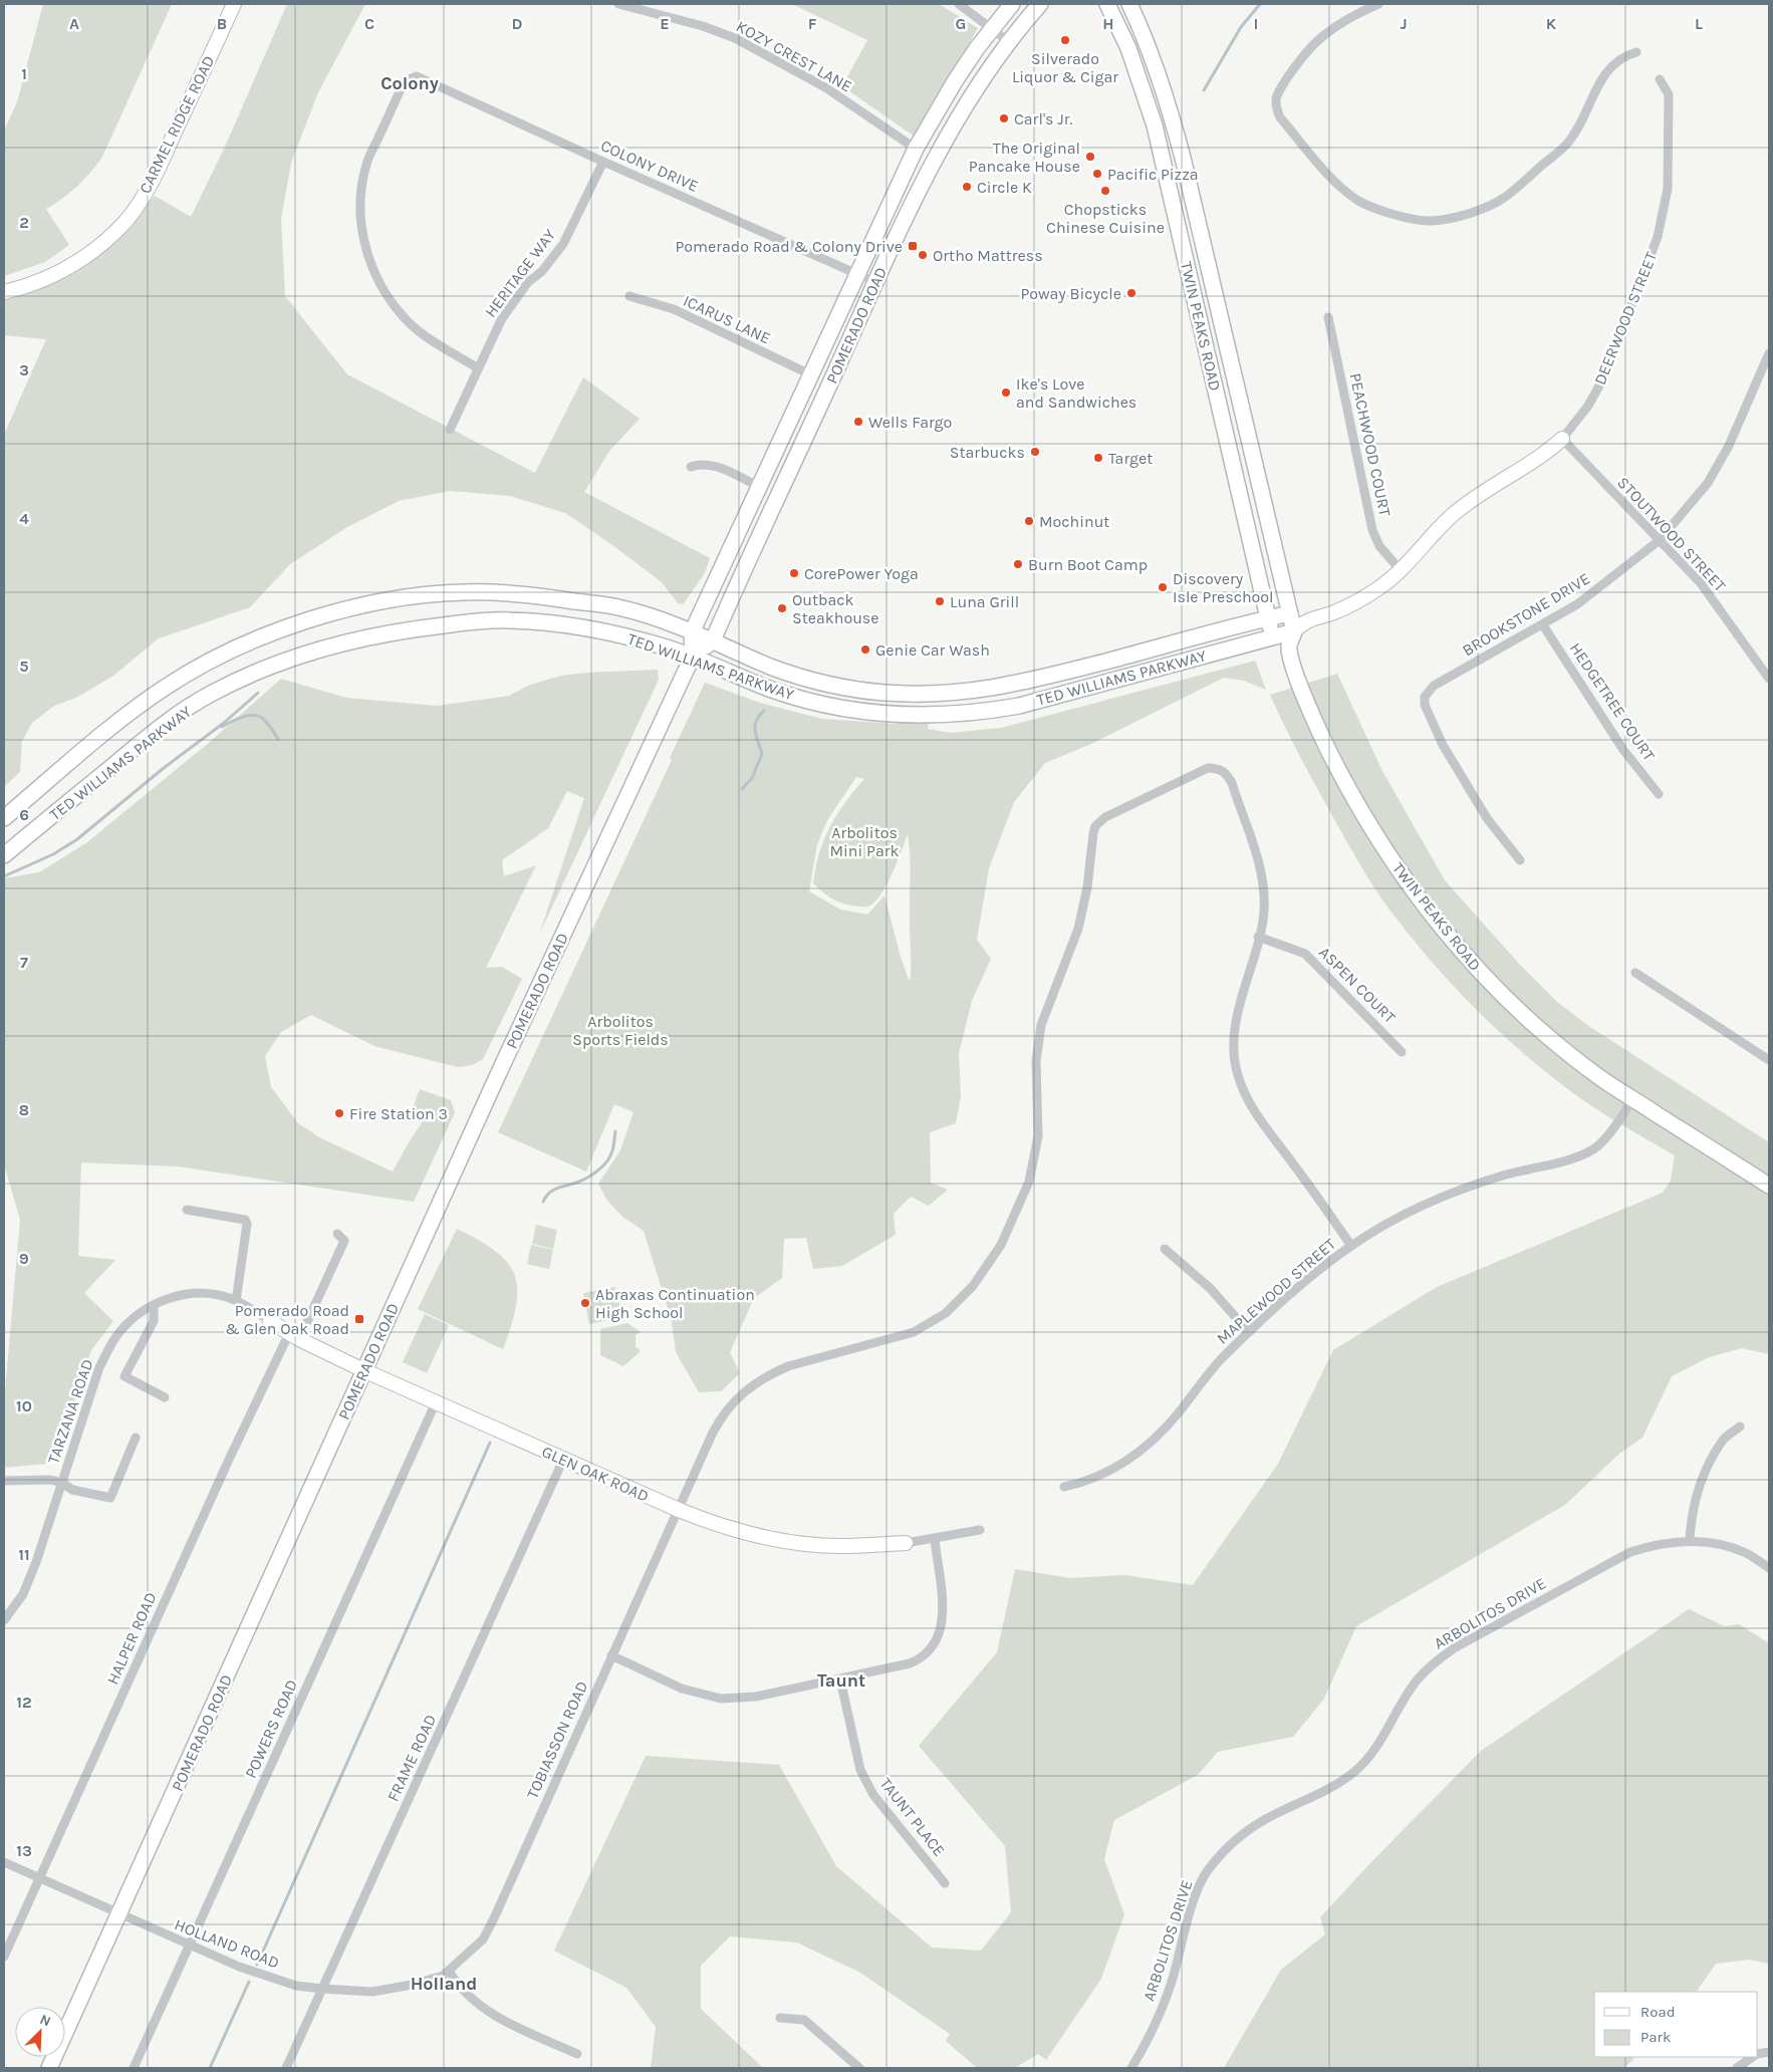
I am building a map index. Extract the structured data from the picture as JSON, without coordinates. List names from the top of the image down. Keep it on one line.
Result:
{"streets":{"main road":["POMERADO ROAD","TWIN PEAKS ROAD","TED WILLIAMS PARKWAY"],"street":["KOZY CREST LANE","CARMEL RIDGE ROAD","COLONY DRIVE","HERITAGE WAY","DEERWOOD STREET","ICARUS LANE","PEACHWOOD COURT","STOUTWOOD STREET","BROOKSTONE DRIVE","HEDGETREE COURT","ASPEN COURT","MAPLEWOOD STREET","TARZANA ROAD","GLEN OAK ROAD","ARBOLITOS DRIVE","HALPER ROAD","POWERS ROAD","TOBIASSON ROAD","FRAME ROAD","TAUNT PLACE","HOLLAND ROAD"]},"crossings":[["KOZY CREST LANE","POMERADO ROAD"],["COLONY DRIVE","HERITAGE WAY"],["COLONY DRIVE","POMERADO ROAD"],["DEERWOOD STREET","TWIN PEAKS ROAD"],["DEERWOOD STREET","PEACHWOOD COURT"],["DEERWOOD STREET","STOUTWOOD STREET"],["DEERWOOD STREET","TED WILLIAMS PARKWAY"],["ICARUS LANE","POMERADO ROAD"],["POMERADO ROAD","TED WILLIAMS PARKWAY"],["POMERADO ROAD","GLEN OAK ROAD"],["POMERADO ROAD","HOLLAND ROAD"],["TWIN PEAKS ROAD","TED WILLIAMS PARKWAY"],["TWIN PEAKS ROAD","MAPLEWOOD STREET"],["STOUTWOOD STREET","BROOKSTONE DRIVE"],["BROOKSTONE DRIVE","HEDGETREE COURT"],["ASPEN COURT","TOBIASSON ROAD"],["TARZANA ROAD","GLEN OAK ROAD"],["GLEN OAK ROAD","HALPER ROAD"],["GLEN OAK ROAD","POWERS ROAD"],["GLEN OAK ROAD","TOBIASSON ROAD"],["GLEN OAK ROAD","FRAME ROAD"],["HALPER ROAD","HOLLAND ROAD"],["POWERS ROAD","HOLLAND ROAD"],["TOBIASSON ROAD","HOLLAND ROAD"],["FRAME ROAD","HOLLAND ROAD"]],"districts":["Colony","Taunt","Holland"],"parks":["Arbolitos Mini Park","Arbolitos Sports Fields"],"places":{"other":["Silverado Liquor & Cigar","Carl's Jr.","The Original Pancake House","Pacific Pizza","Circle K","Chopsticks Chinese Cuisine","Ortho Mattress","Poway Bicycle","Ike's Love and Sandwiches","Wells Fargo","Starbucks","Target","Mochinut","Burn Boot Camp","CorePower Yoga","Discovery Isle Preschool","Luna Grill","Outback Steakhouse","Genie Car Wash","Fire Station 3","Abraxas Continuation High School"],"transit":["Pomerado Road & Colony Drive","Pomerado Road & Glen Oak Road"]},"legend":["Road","Park"],"north":"top right","grid":{"columns":["A","B","C","D","E","F","G","H","I","J","K","L"],"rows":["1","2","3","4","5","6","7","8","9","10","11","12","13"]}}
